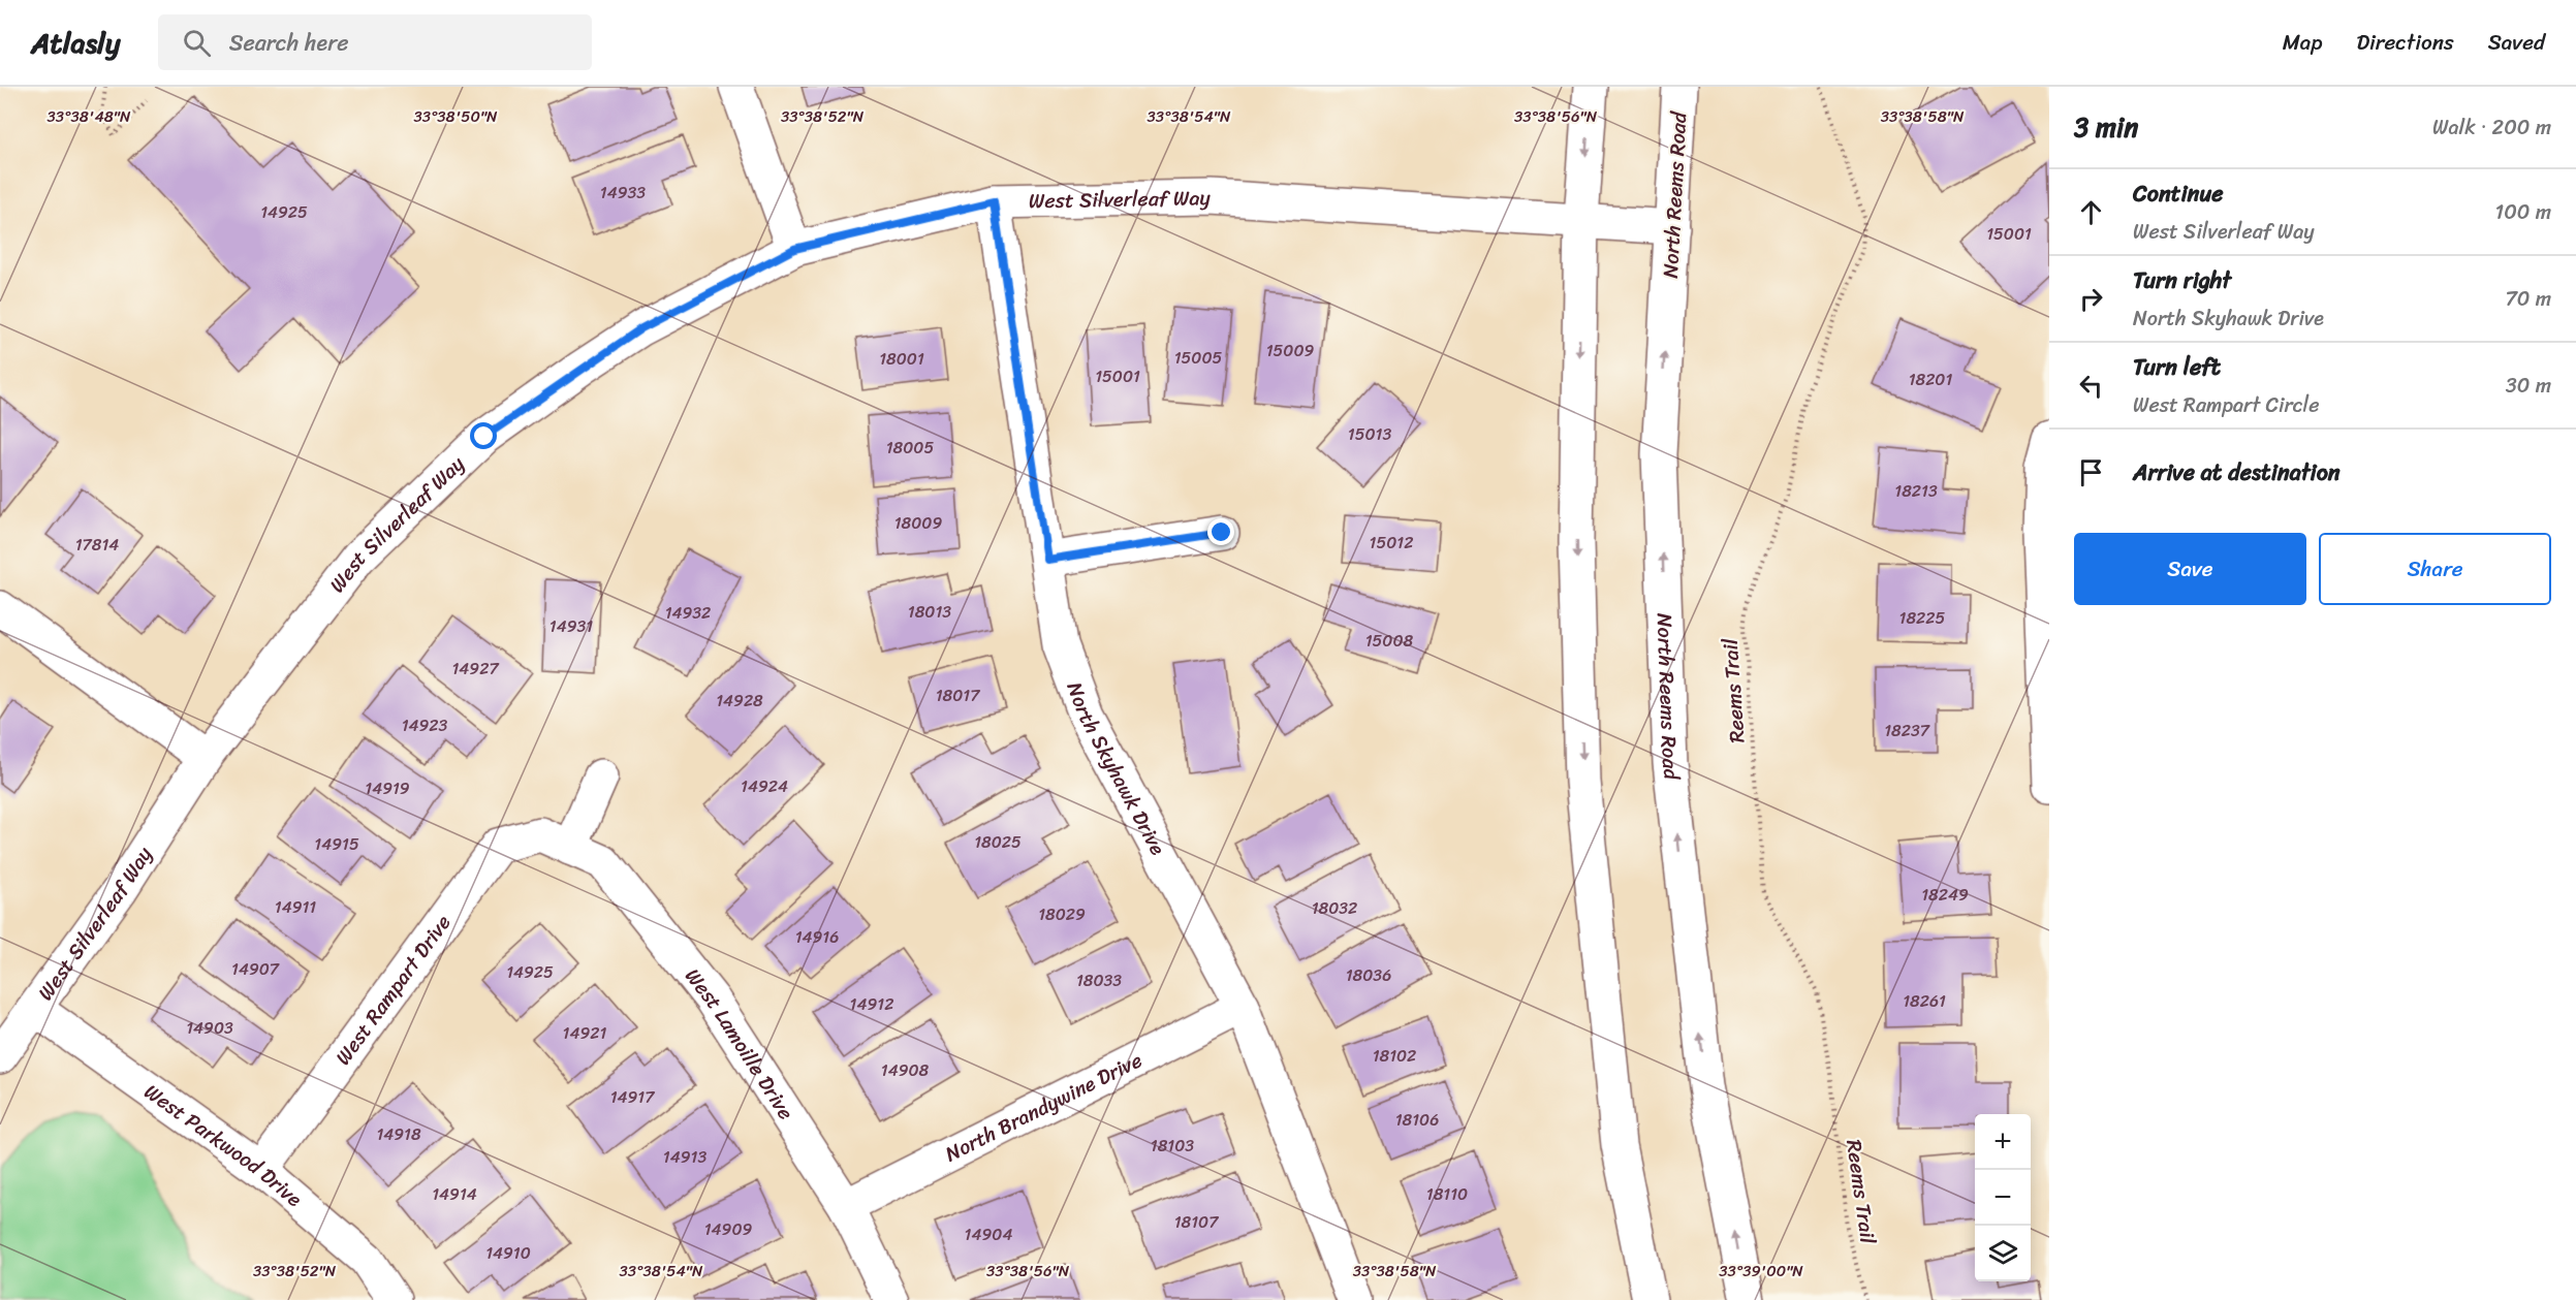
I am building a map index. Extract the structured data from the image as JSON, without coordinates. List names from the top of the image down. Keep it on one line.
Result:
{"streets":{"street":["North Reems Road","West Silverleaf Way","North Skyhawk Drive","West Rampart Drive","West Lamoille Drive","North Brandywine Drive","West Parkwood Drive"],"path":["Reems Trail"]},"crossings":[["North Reems Road","West Silverleaf Way"],["West Silverleaf Way","North Skyhawk Drive"],["West Silverleaf Way","West Parkwood Drive"],["North Skyhawk Drive","North Brandywine Drive"],["West Rampart Drive","West Lamoille Drive"],["West Rampart Drive","West Parkwood Drive"],["West Lamoille Drive","North Brandywine Drive"]],"house_numbers":["14933","14925","15001","15009","15005","18001","15001","18201","15013","18005","18213","18009","15012","17814","18013","14932","18225","14931","15008","14927","18017","14928","14923","18237","14924","14919","18025","14915","18249","14911","18032","18029","14916","14907","14925","18036","18033","18261","14912","14903","14921","18102","14908","14917","18106","14918","18103","14913","14914","18110","18107","14909","14904","14910"],"page":{"header":"Atlasly","search":"Search here","nav":["Map","Directions","Saved"],"heading":["3 min","Walk · 200 m"],"list":[["Continue","West Silverleaf Way","100 m"],["Turn right","North Skyhawk Drive","70 m"],["Turn left","West Rampart Circle","30 m"],"Arrive at destination"],"buttons":["Save","Share"],"map_buttons":["+","−"]},"coordinates":["33°38'48\"N","33°38'50\"N","33°38'52\"N","33°38'54\"N","33°38'56\"N","33°38'58\"N","33°39'00\"N"]}
